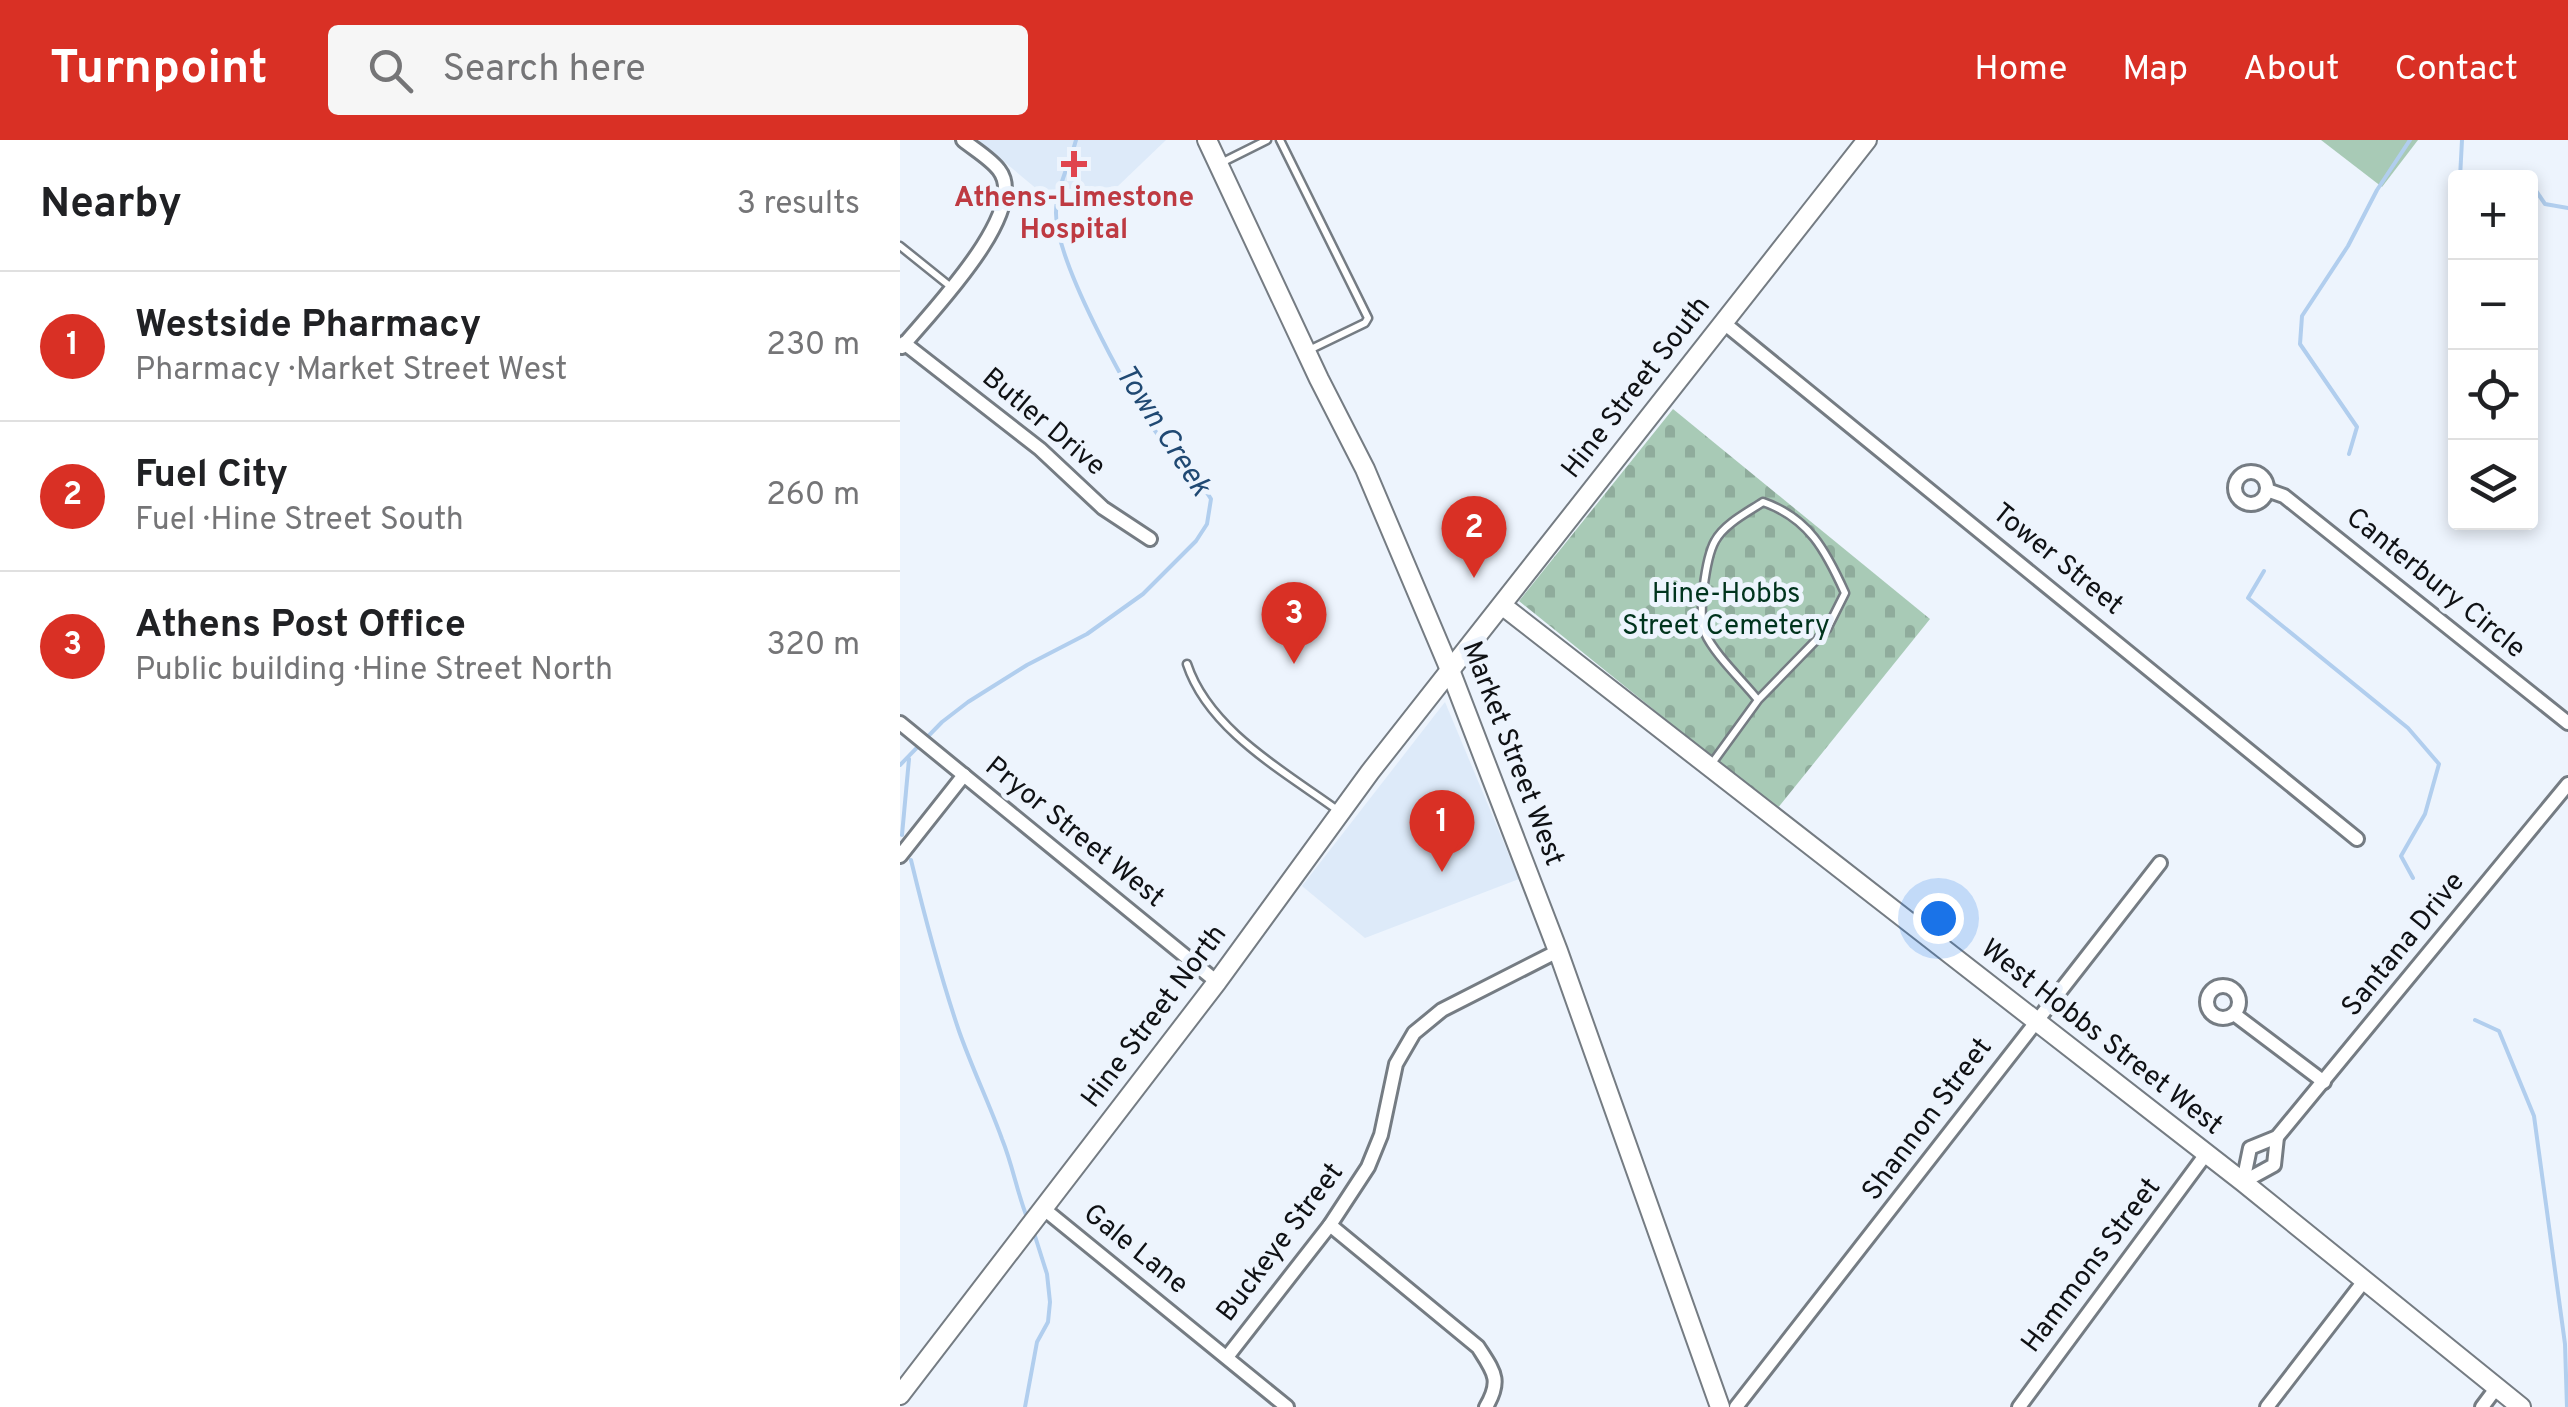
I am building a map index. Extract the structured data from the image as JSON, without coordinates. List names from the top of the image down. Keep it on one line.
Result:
{"streets":{"street":["Hine Street South","Butler Drive","Tower Street","Canterbury Circle","Market Street West","Pryor Street West","Santana Drive","Hine Street North","West Hobbs Street West","Shannon Street","Buckeye Street","Gale Lane","Hammons Street"]},"crossings":[["Hine Street South","Tower Street"],["Hine Street South","Market Street West"],["Hine Street South","Hine Street North"],["Hine Street South","West Hobbs Street West"],["Market Street West","Hine Street North"],["Market Street West","Buckeye Street"],["Pryor Street West","Hine Street North"],["Santana Drive","West Hobbs Street West"],["Hine Street North","Gale Lane"],["West Hobbs Street West","Shannon Street"],["West Hobbs Street West","Hammons Street"],["Buckeye Street","Gale Lane"]],"water":["Town Creek"],"parks":["Hine-Hobbs Street Cemetery"],"places":{"health":["Athens-Limestone Hospital"]},"page":{"header":"Turnpoint","search":"Search here","nav":["Home","Map","About","Contact"],"heading":["Nearby","3 results"],"map_buttons":["+","−"],"list":[{"mark":"1","name":"Westside Pharmacy","note":"Pharmacy · Market Street West","value":"230 m"},{"mark":"2","name":"Fuel City","note":"Fuel · Hine Street South","value":"260 m"},{"mark":"3","name":"Athens Post Office","note":"Public building · Hine Street North","value":"320 m"}],"pins":["2","3","1"]}}
